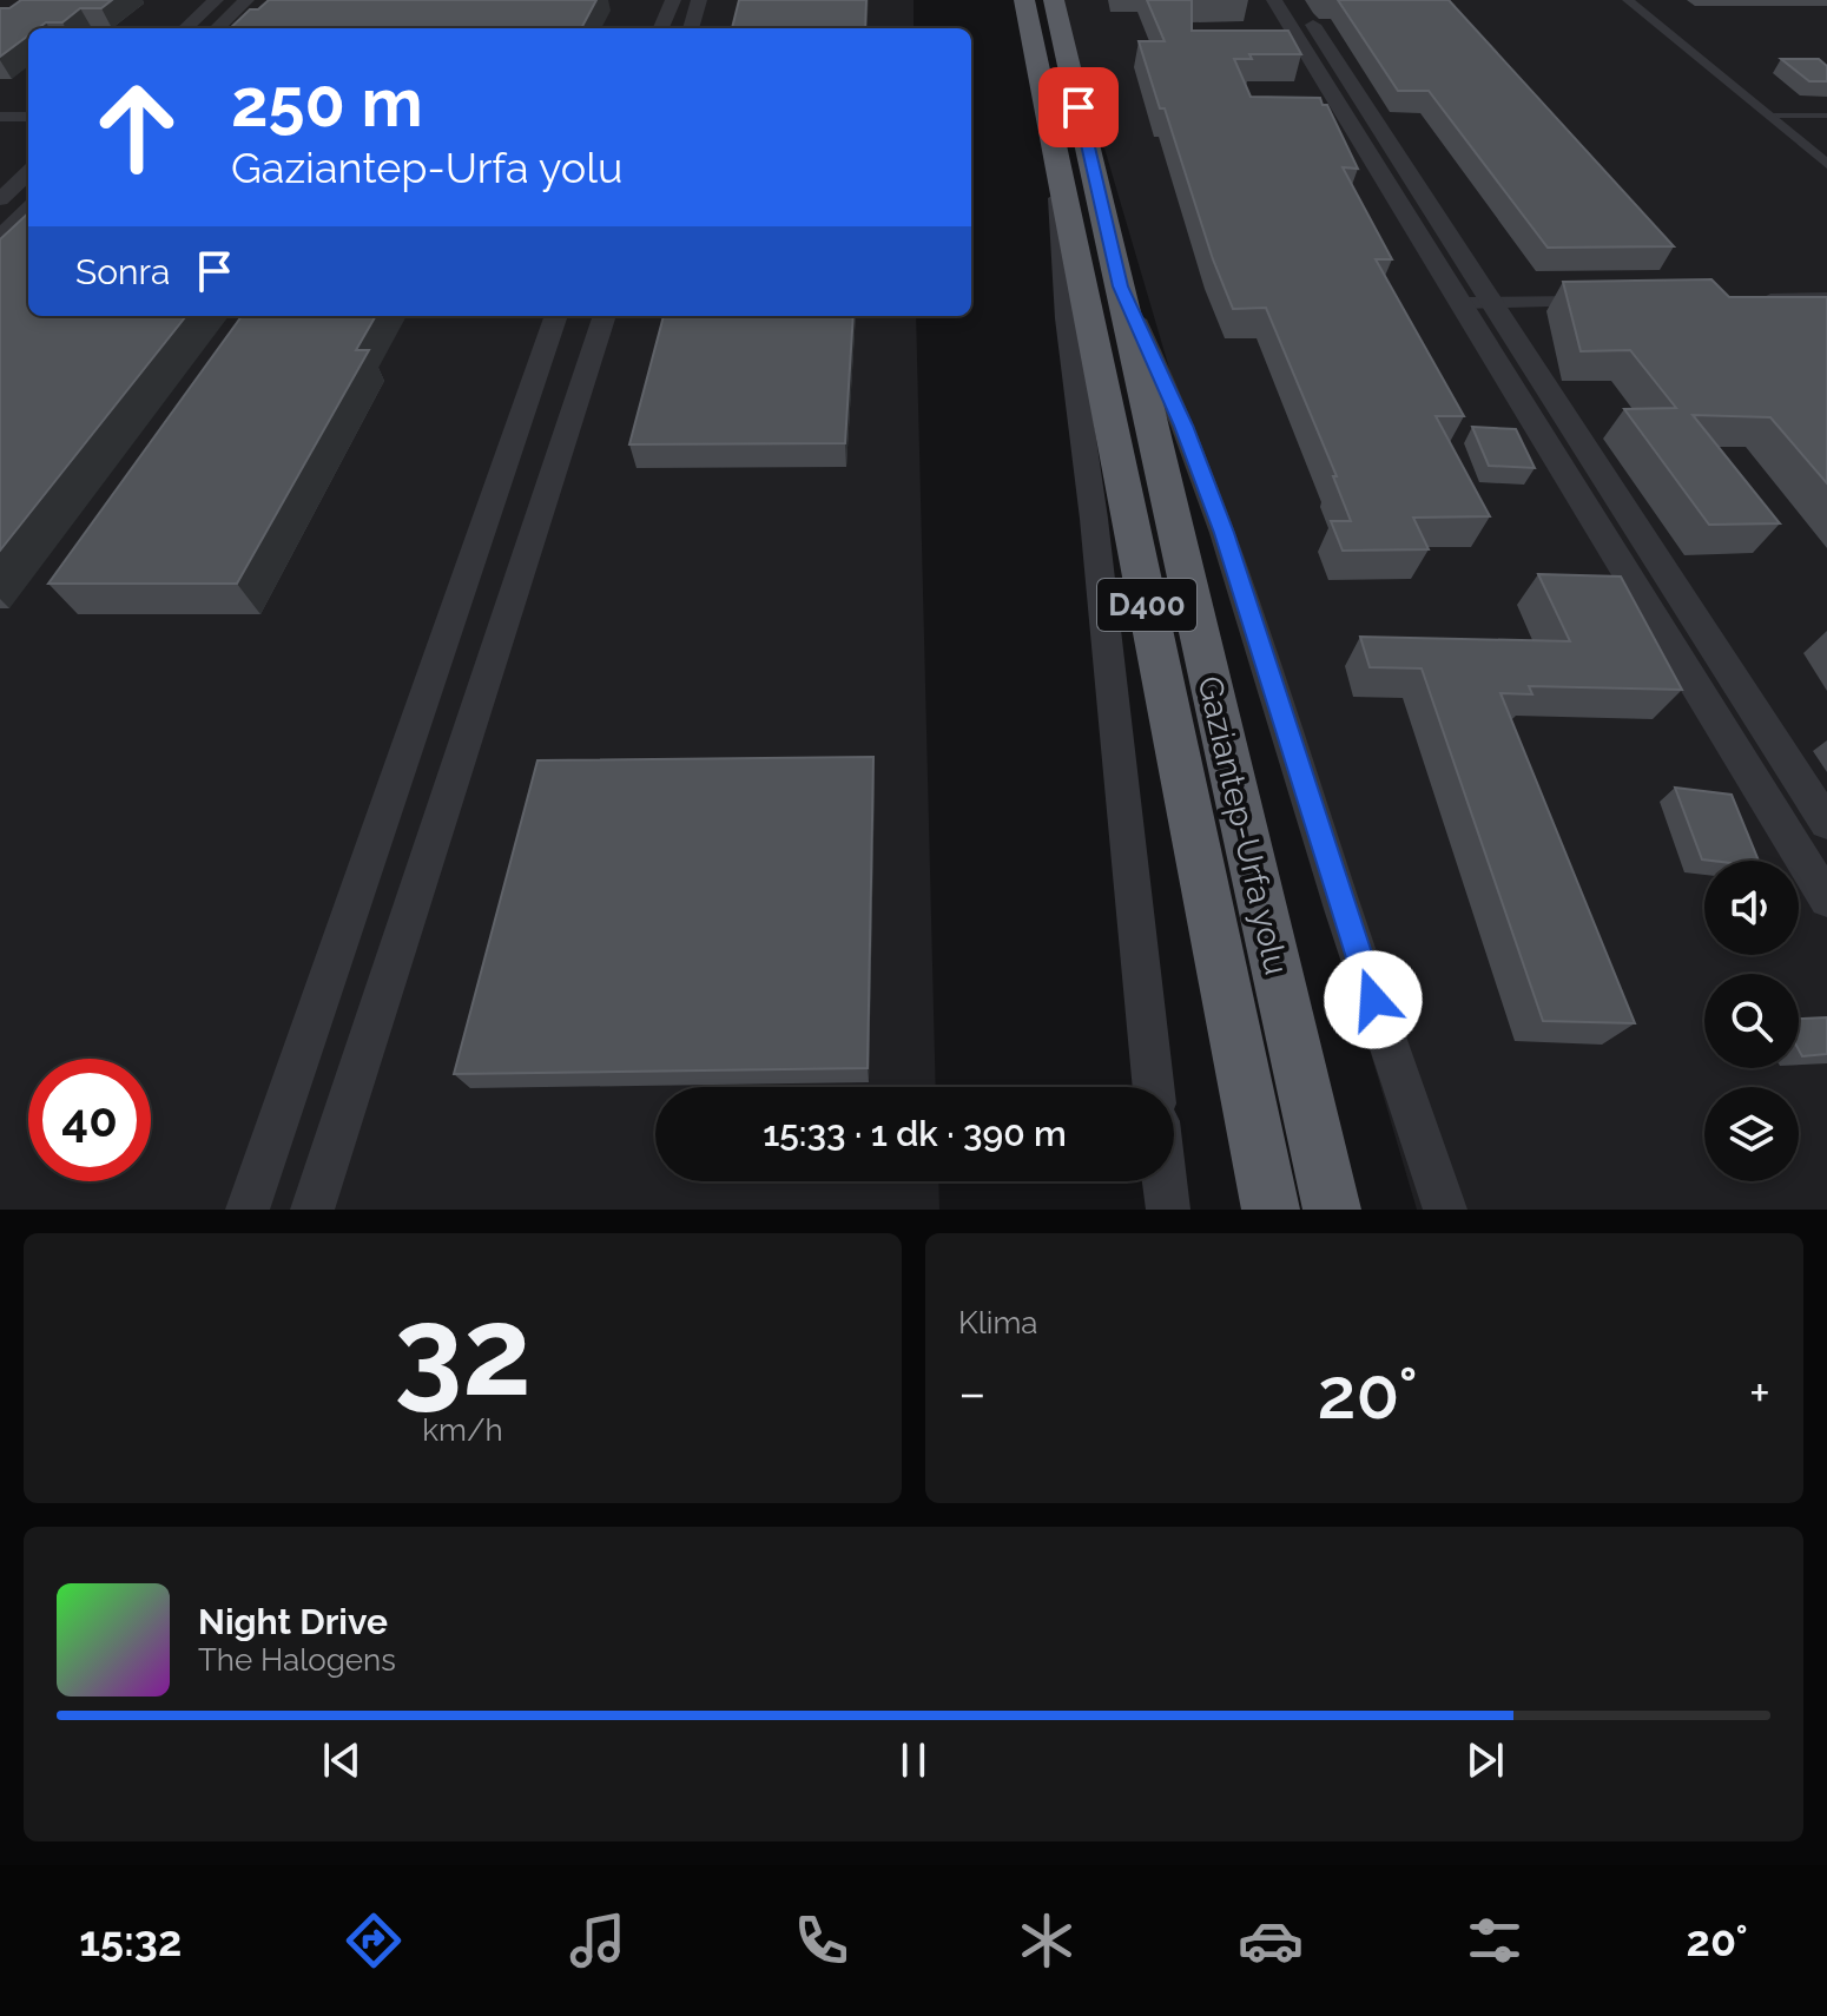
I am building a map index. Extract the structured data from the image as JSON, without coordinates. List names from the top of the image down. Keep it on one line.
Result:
{"streets":{"highway":["D400","Gaziantep-Urfa yolu"]},"page":{"turn":["250 m","Gaziantep-Urfa yolu"],"then":"Sonra","limit":"40","trip":"15:33 · 1 dk · 390 m","tile":[["32","km/h"],"Klima"],"heat":["−","20°","+"],"song":["Night Drive","The Halogens"],"tabs":["15:32","20°"]}}
